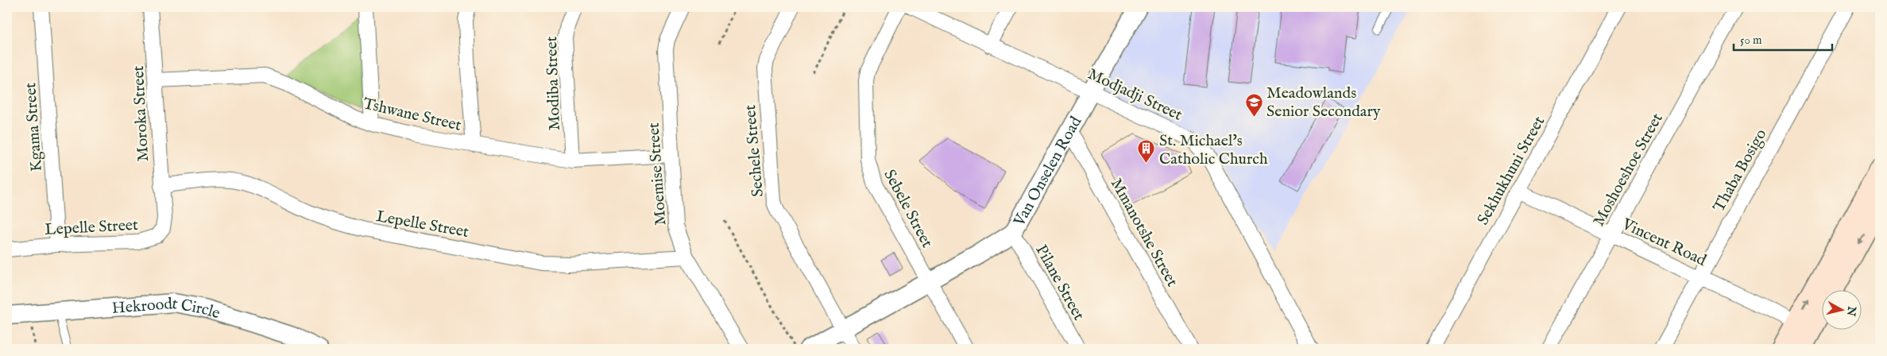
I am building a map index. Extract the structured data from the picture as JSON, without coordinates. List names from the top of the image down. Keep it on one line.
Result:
{"streets":{"street":["Modiba Street","Modjadji Street","Moroka Street","Tshwane Street","Kgama Street","Sechele Street","Moshoeshoe Street","Sekhukhuni Street","Thaba Bosigo","Van Onselen Road","Moemise Street","Sebele Street","Lepelle Street","Mmanotshe Street","Vincent Road","Pilane Street","Hekroodt Circle"]},"crossings":[["Modiba Street","Tshwane Street"],["Modjadji Street","Van Onselen Road"],["Moroka Street","Tshwane Street"],["Moroka Street","Lepelle Street"],["Tshwane Street","Moemise Street"],["Kgama Street","Lepelle Street"],["Sechele Street","Van Onselen Road"],["Moshoeshoe Street","Vincent Road"],["Sekhukhuni Street","Vincent Road"],["Thaba Bosigo","Vincent Road"],["Van Onselen Road","Sebele Street"],["Van Onselen Road","Mmanotshe Street"],["Van Onselen Road","Pilane Street"],["Moemise Street","Lepelle Street"]],"places":{"school or university":["Meadowlands Senior Secondary"],"building":["St. Michael's Catholic Church"]},"scale_bar":"50 m","north":"right"}
